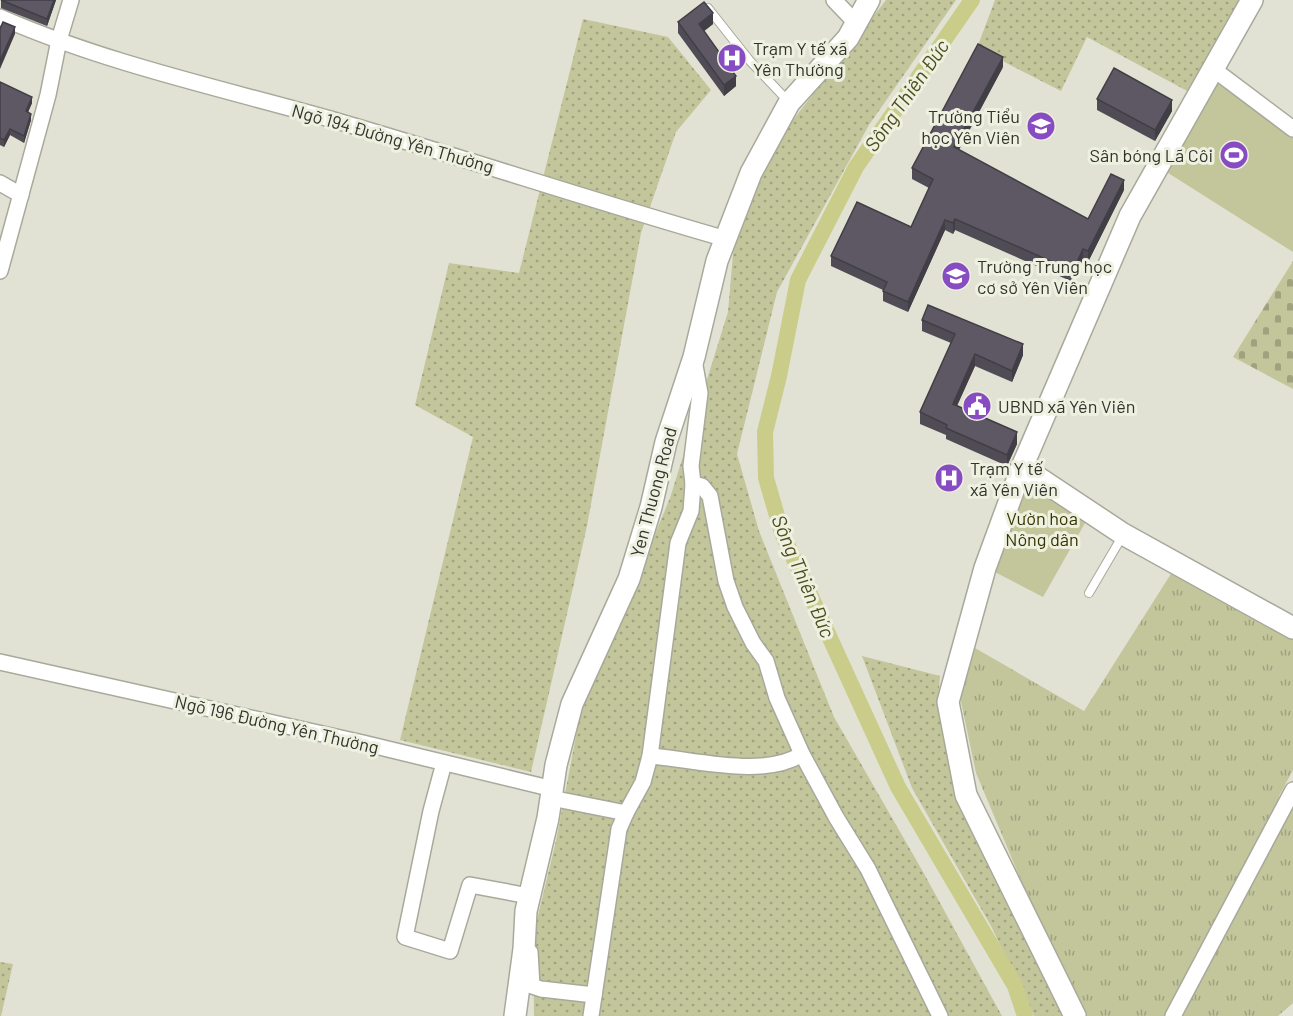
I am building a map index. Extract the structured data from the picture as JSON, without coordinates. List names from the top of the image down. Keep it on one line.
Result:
{"streets":{"street":["Ngõ 194 Đường Yên Thường","Yen Thuong Road","Ngõ 196 Đường Yên Thường"]},"crossings":[["Ngõ 194 Đường Yên Thường","Yen Thuong Road"],["Yen Thuong Road","Ngõ 196 Đường Yên Thường"]],"water":["Sông Thiên Đức"],"parks":["Vườn hoa Nông dân"],"places":{"hospital":["Trạm Y tế xã Yên Thường","Trạm Y tế xã Yên Viên"],"school or university":["Trường Tiểu học Yên Viên","Trường Trung học cơ sở Yên Viên"],"sports":["Sân bóng Lã Côi"],"public building":["UBND xã Yên Viên"]}}
